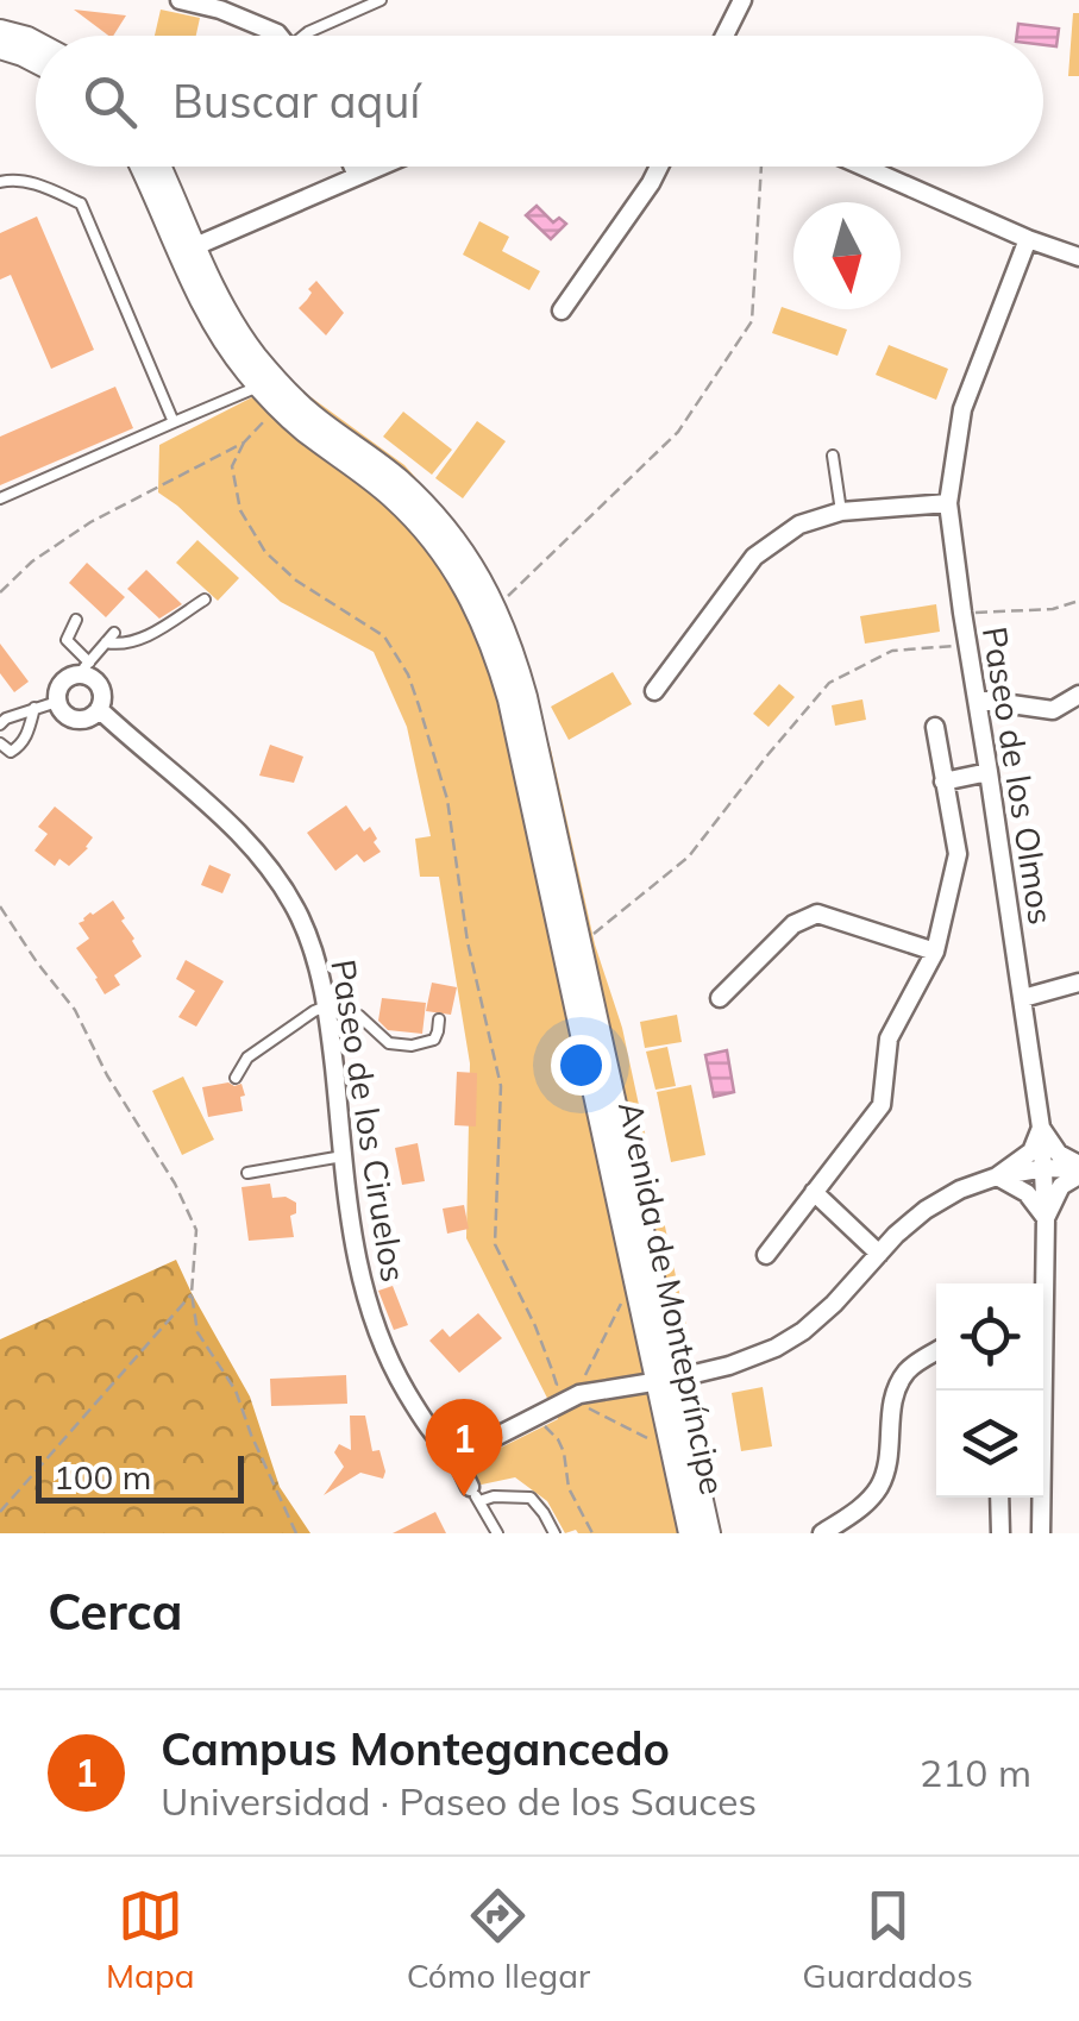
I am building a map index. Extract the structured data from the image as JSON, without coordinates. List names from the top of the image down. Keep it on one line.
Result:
{"streets":{"street":["Paseo de los Olmos","Paseo de los Ciruelos","Avenida de Montepríncipe"]},"scale_bar":"100 m","north":"bottom","page":{"search":"Buscar aquí","pins":"1","scale":"100 m","heading":"Cerca","list":[{"mark":"1","name":"Campus Montegancedo","note":"Universidad · Paseo de los Sauces","value":"210 m"}],"nav":["Mapa","Cómo llegar","Guardados"]}}
